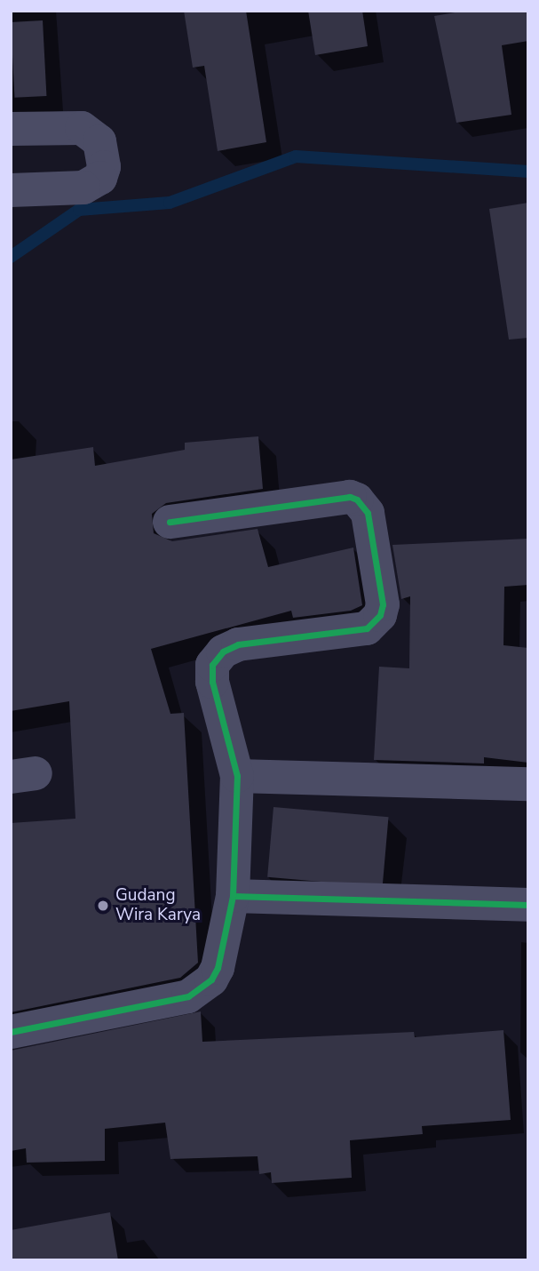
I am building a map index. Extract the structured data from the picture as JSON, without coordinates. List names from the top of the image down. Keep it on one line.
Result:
{"places":["Gudang Wira Karya"]}
